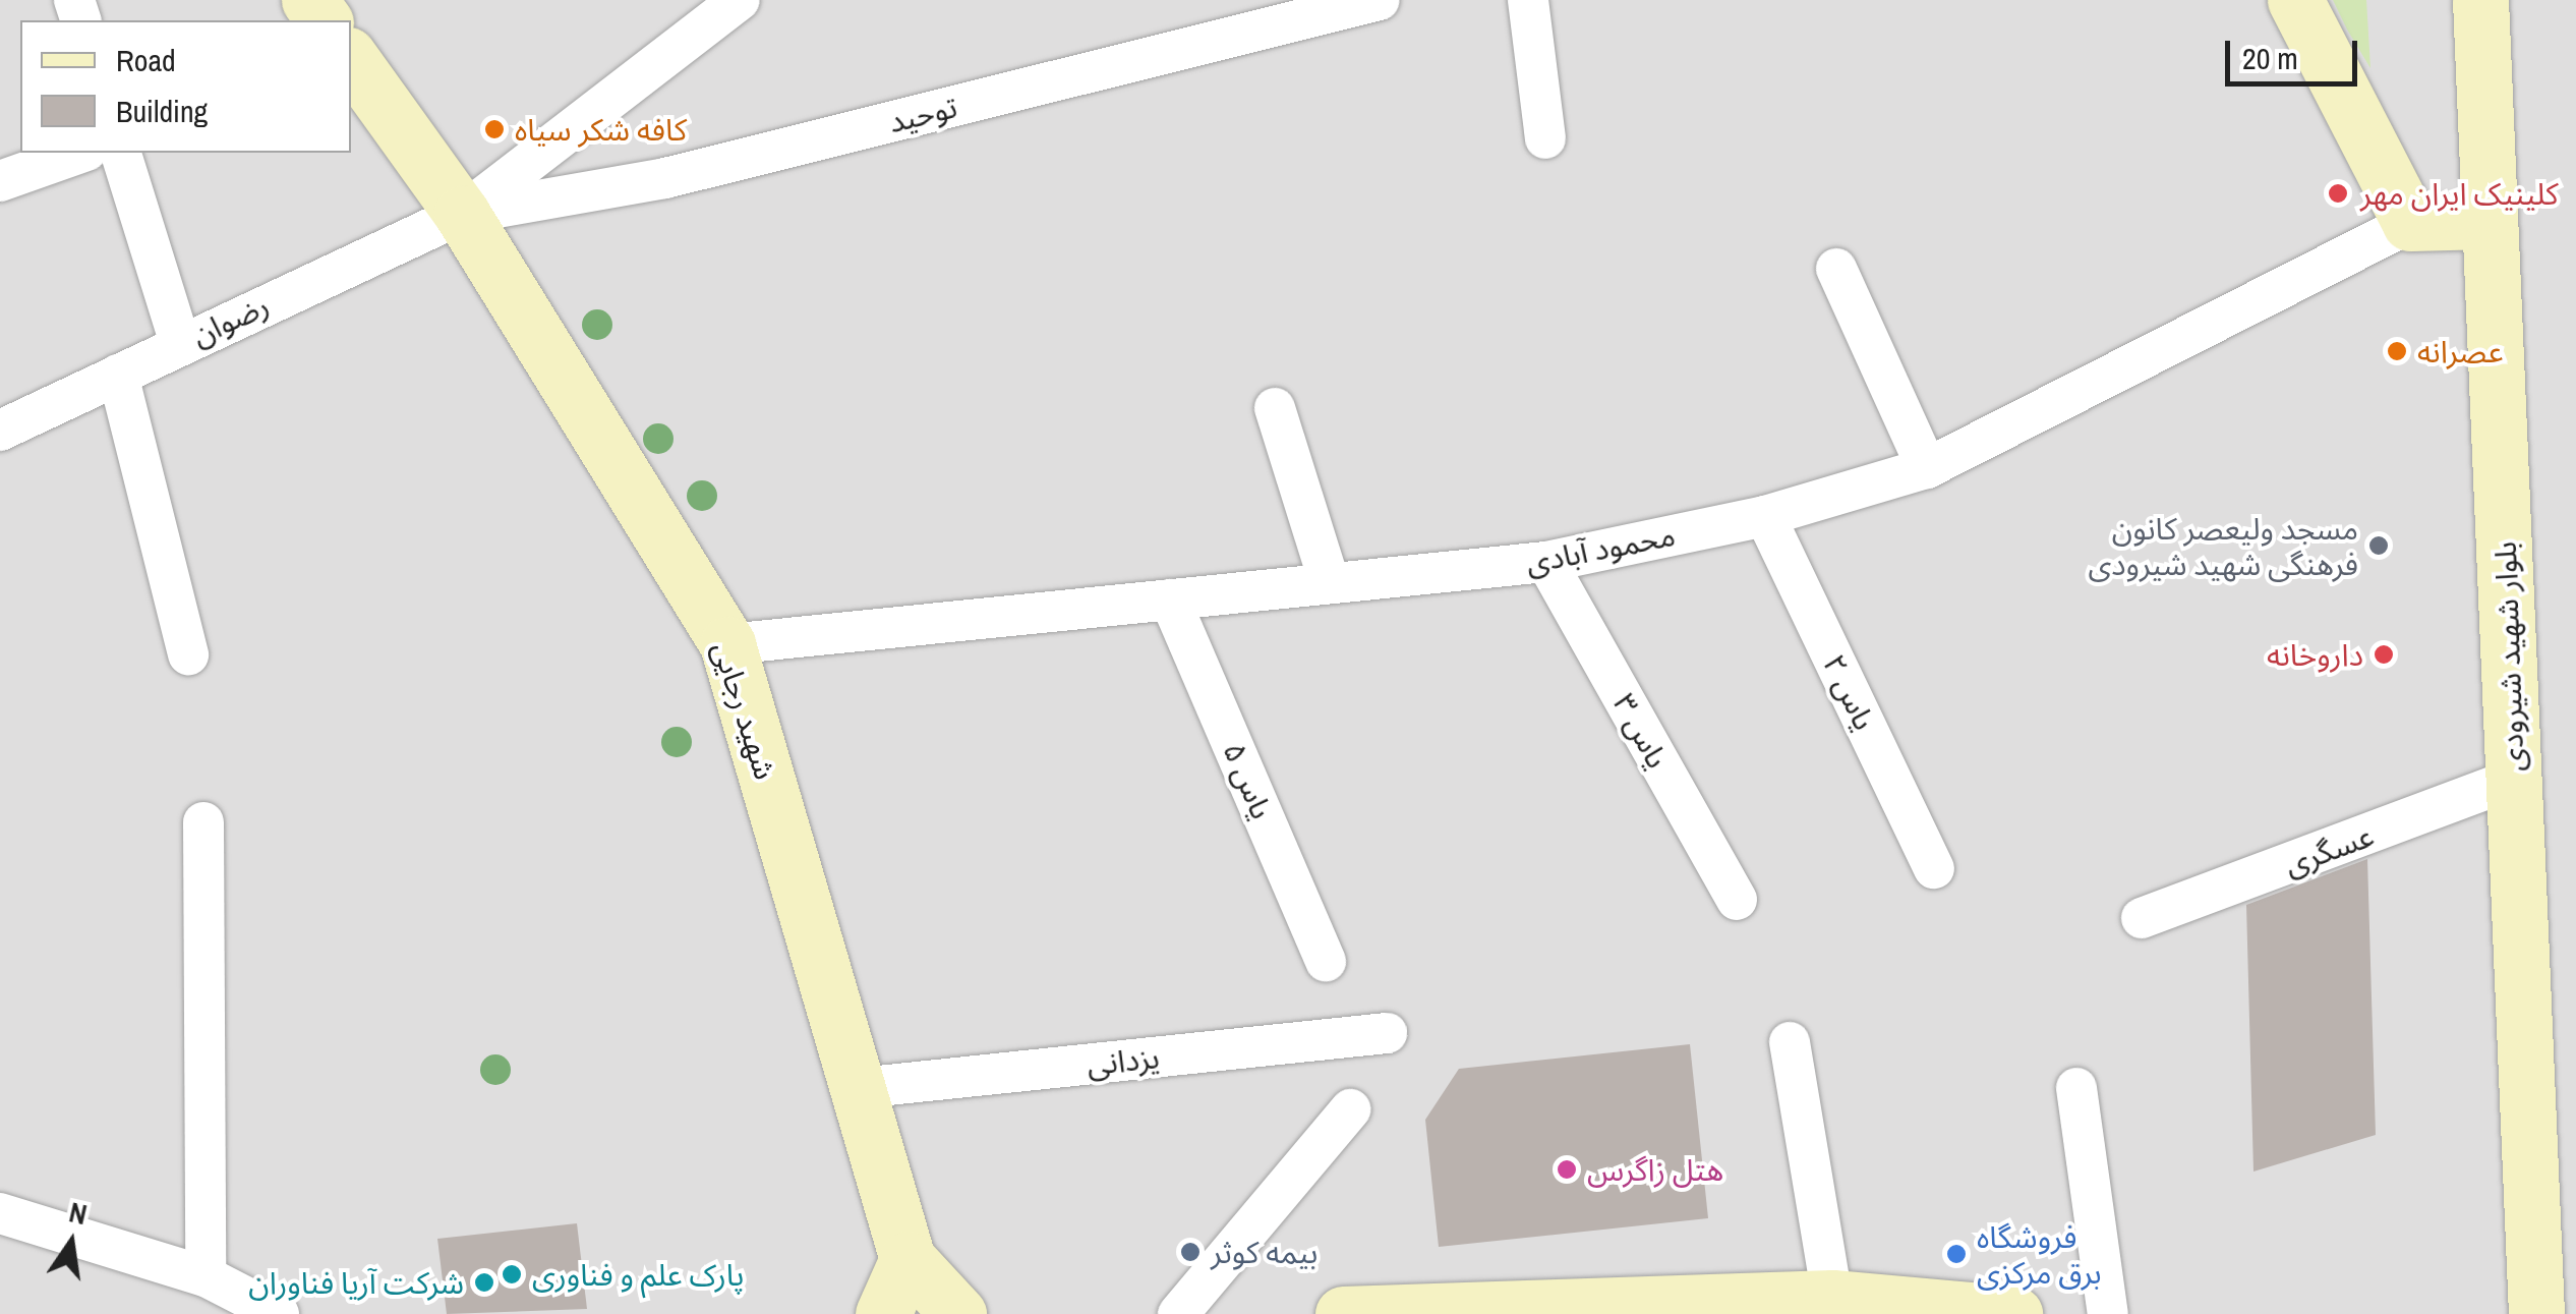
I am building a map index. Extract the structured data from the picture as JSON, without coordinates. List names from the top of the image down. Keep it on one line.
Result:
{"streets":{"main road":["بلوار شهید شیرودی","شهید رجایی"],"street":["توحید","رضوان","محمود آبادی","یاس ۲","یاس ۳","یاس ۵","عسگری","یزدانی"]},"crossings":[["توحید","رضوان"],["توحید","شهید رجایی"],["رضوان","شهید رجایی"],["محمود آبادی","یاس ۲"],["محمود آبادی","شهید رجایی"],["محمود آبادی","یاس ۳"],["محمود آبادی","یاس ۵"],["بلوار شهید شیرودی","عسگری"],["شهید رجایی","یزدانی"]],"places":["کافه شکر سیاه","کلینیک ایران مهر","عصرانه","مسجد ولیعصر کانون فرهنگی شهید شیرودی","داروخانه","هتل زاگرس","بیمه کوثر","فروشگاه برق مرکزی","پارک علم و فناوری","شرکت آریا فناوران"],"legend":["Road","Building"],"scale_bar":"20 m","north":"top"}
